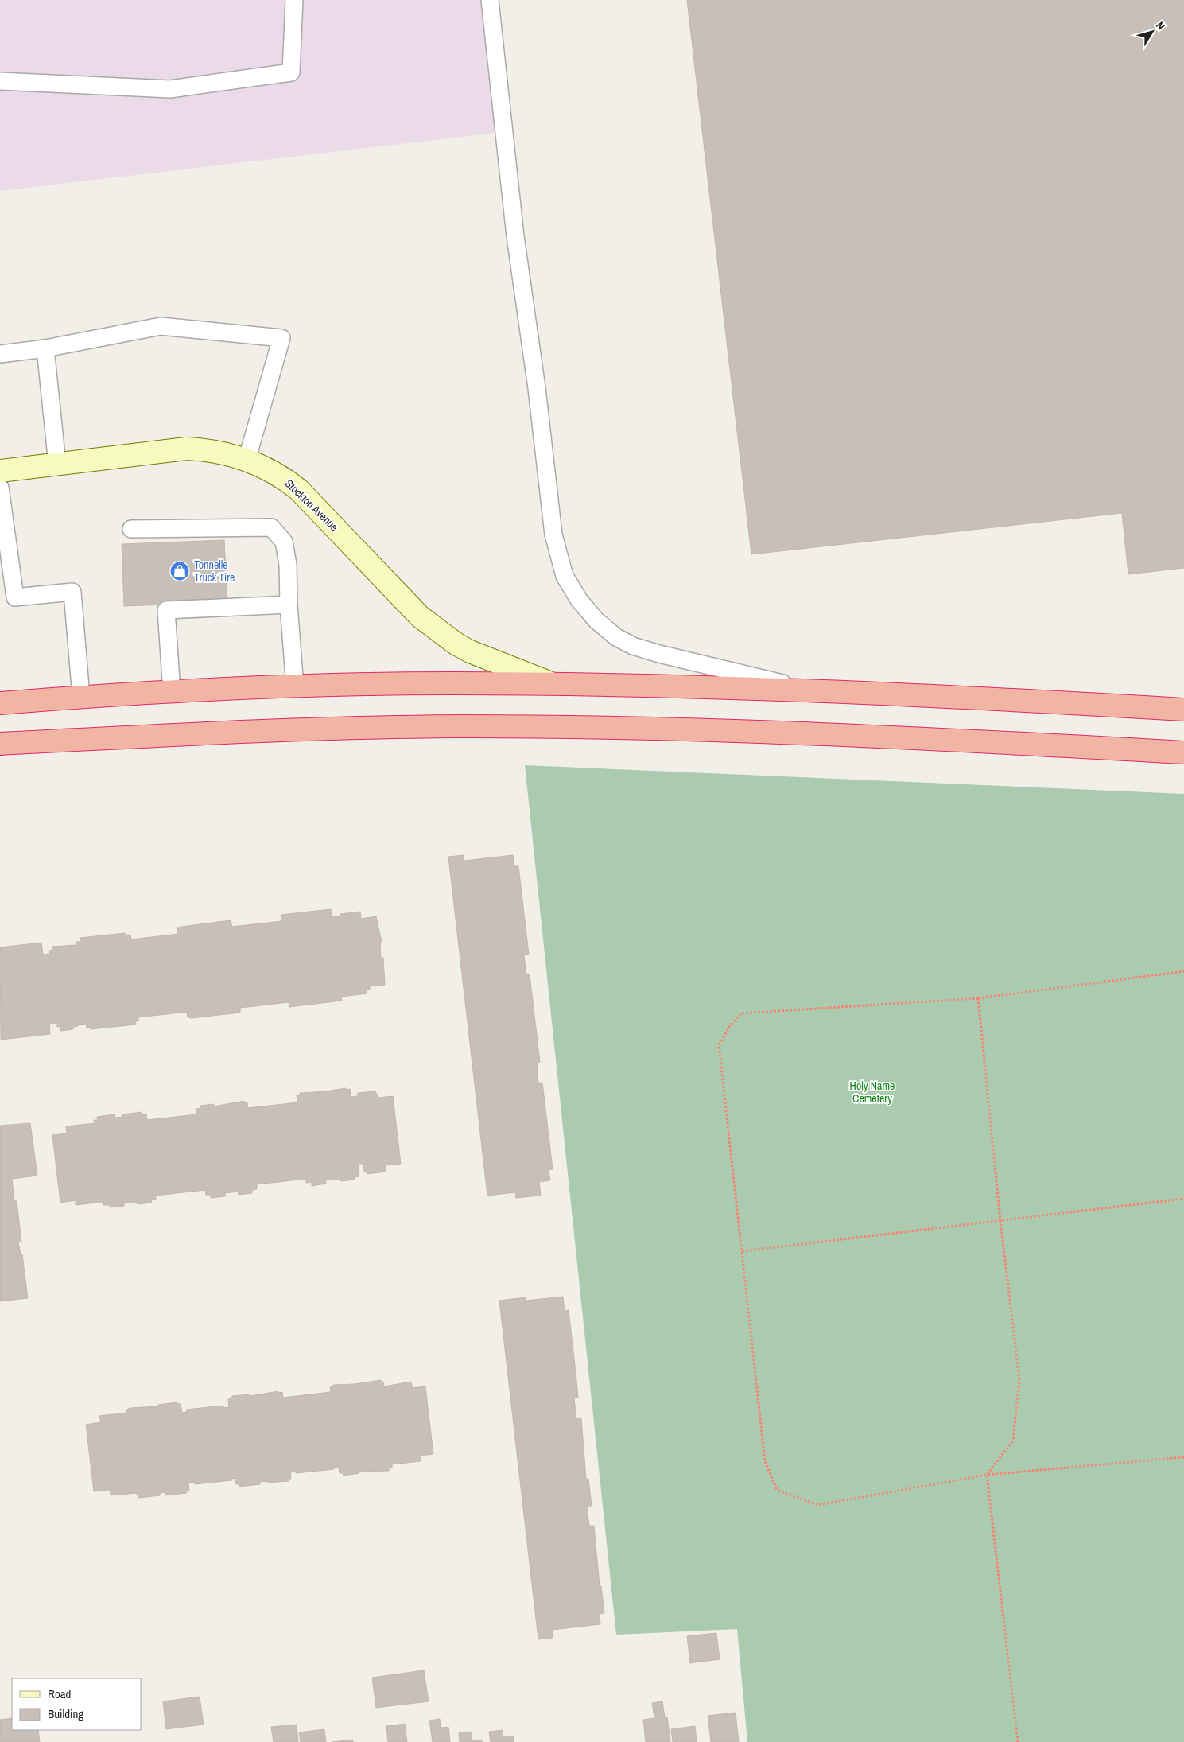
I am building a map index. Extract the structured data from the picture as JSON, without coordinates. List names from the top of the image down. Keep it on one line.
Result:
{"streets":{"main road":["Stockton Avenue"]},"parks":["Holy Name Cemetery"],"places":{"shop":["Tonnelle Truck Tire"]},"legend":["Road","Building"],"north":"top right"}
